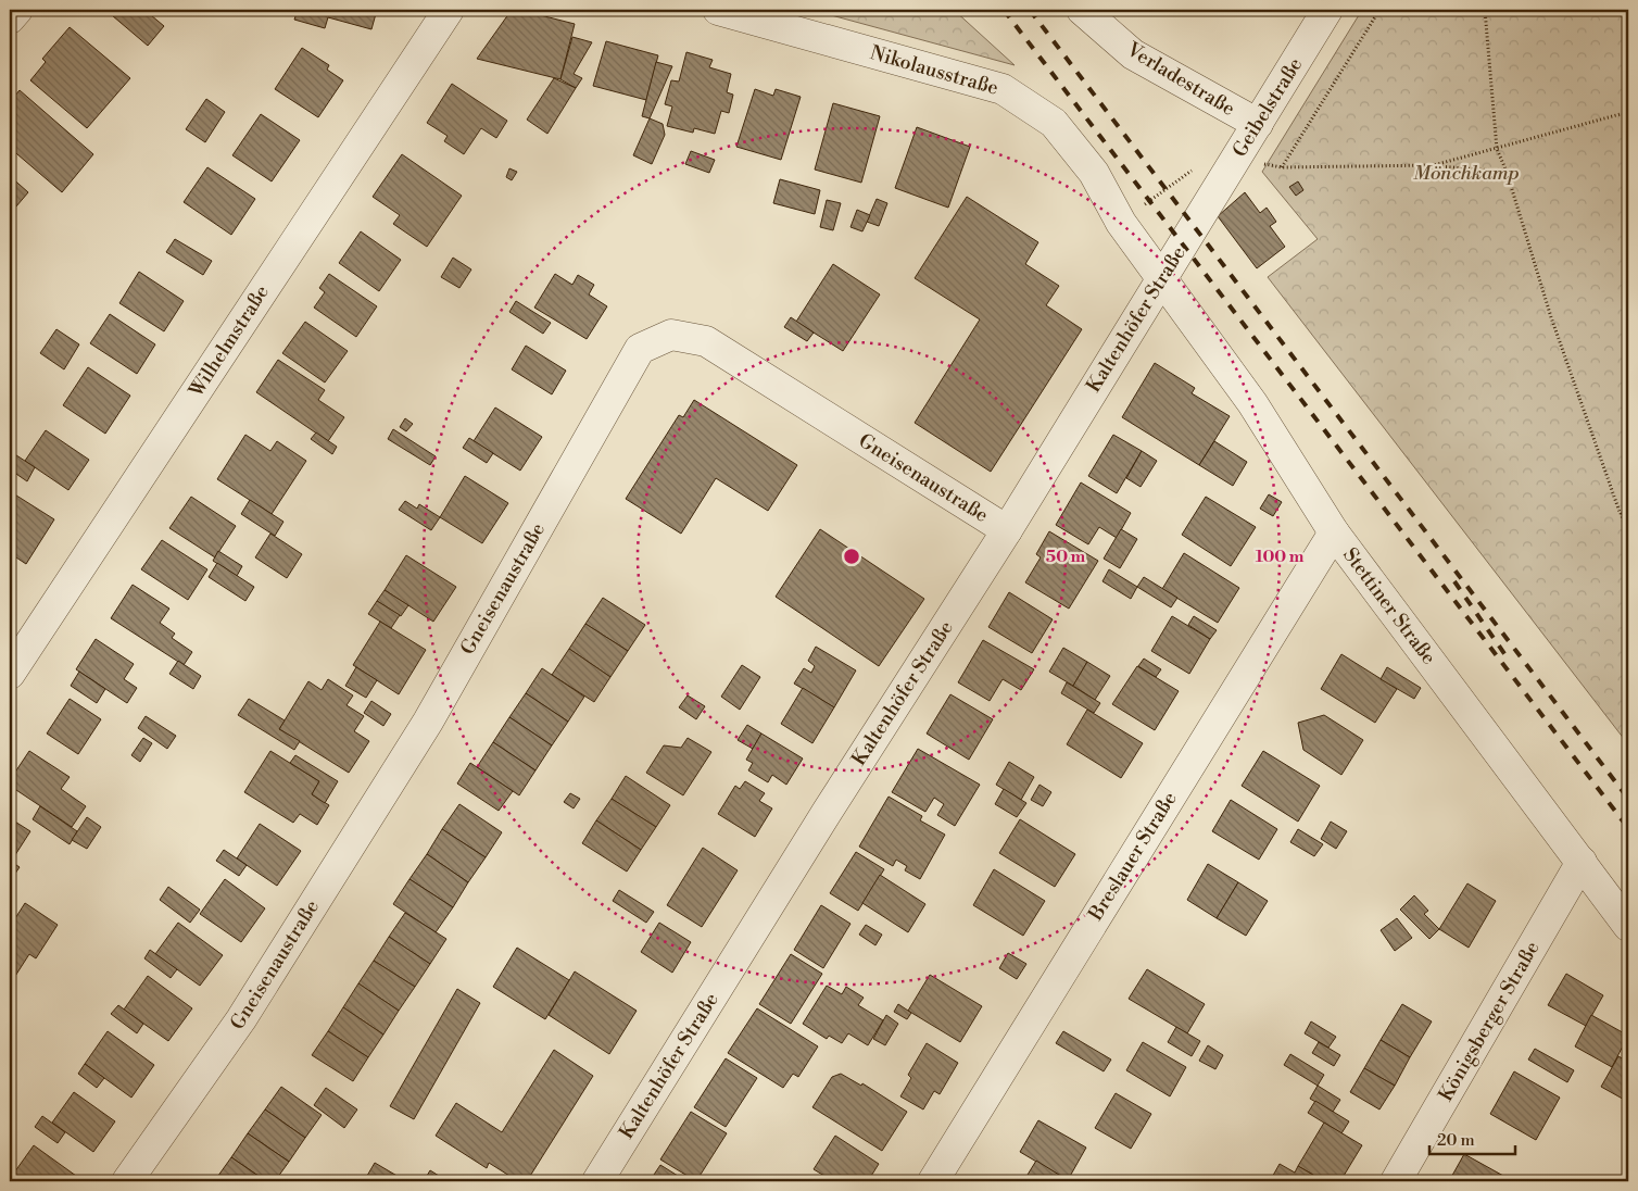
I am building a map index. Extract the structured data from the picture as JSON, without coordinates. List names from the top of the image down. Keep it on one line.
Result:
{"streets":{"street":["Nikolausstraße","Verladestraße","Geibelstraße","Kaltenhöfer Straße","Wilhelmstraße","Gneisenaustraße","Stettiner Straße","Breslauer Straße","Königsberger Straße"]},"crossings":[["Nikolausstraße","Kaltenhöfer Straße"],["Nikolausstraße","Stettiner Straße"],["Verladestraße","Geibelstraße"],["Geibelstraße","Kaltenhöfer Straße"],["Kaltenhöfer Straße","Gneisenaustraße"],["Kaltenhöfer Straße","Stettiner Straße"],["Stettiner Straße","Breslauer Straße"],["Stettiner Straße","Königsberger Straße"]],"parks":["Mönchkamp"],"scale_bar":"20 m","rings":["50 m","100 m"]}
